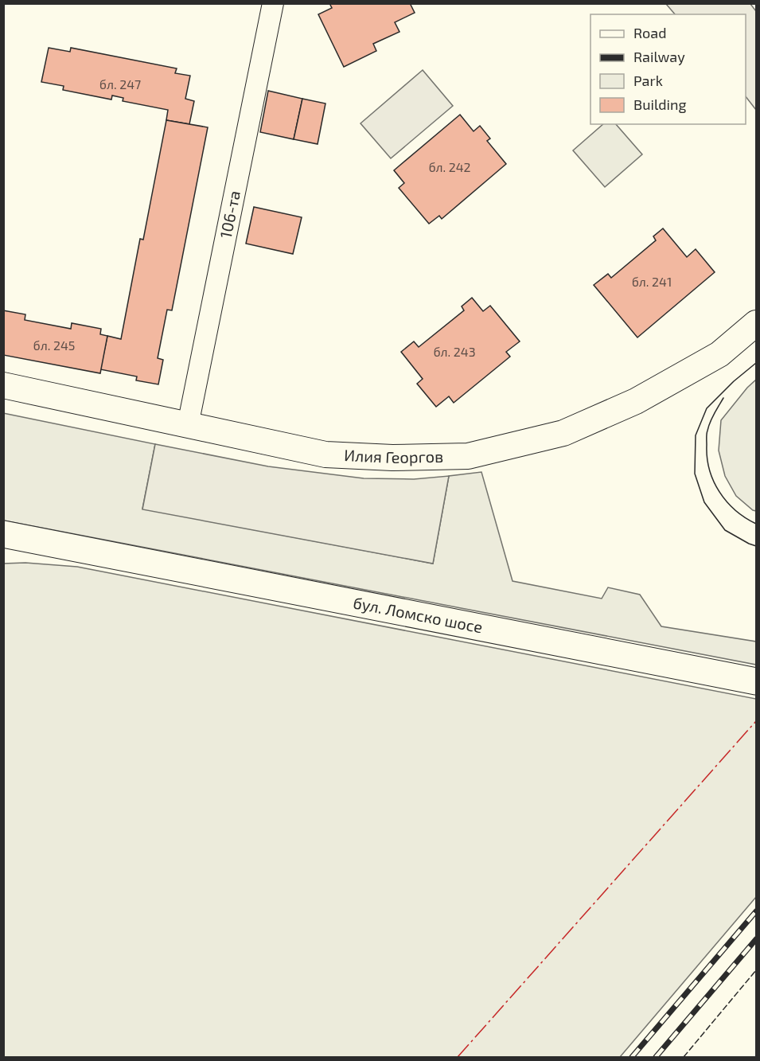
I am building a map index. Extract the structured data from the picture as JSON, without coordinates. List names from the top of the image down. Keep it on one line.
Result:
{"streets":{"main road":["бул. Ломско шосе"],"street":["106-та","Илия Георгов"]},"crossings":[["106-та","Илия Георгов"]],"house_numbers":["бл. 247","бл. 242","бл. 241","бл. 245","бл. 243"],"legend":["Road","Railway","Park","Building"]}
